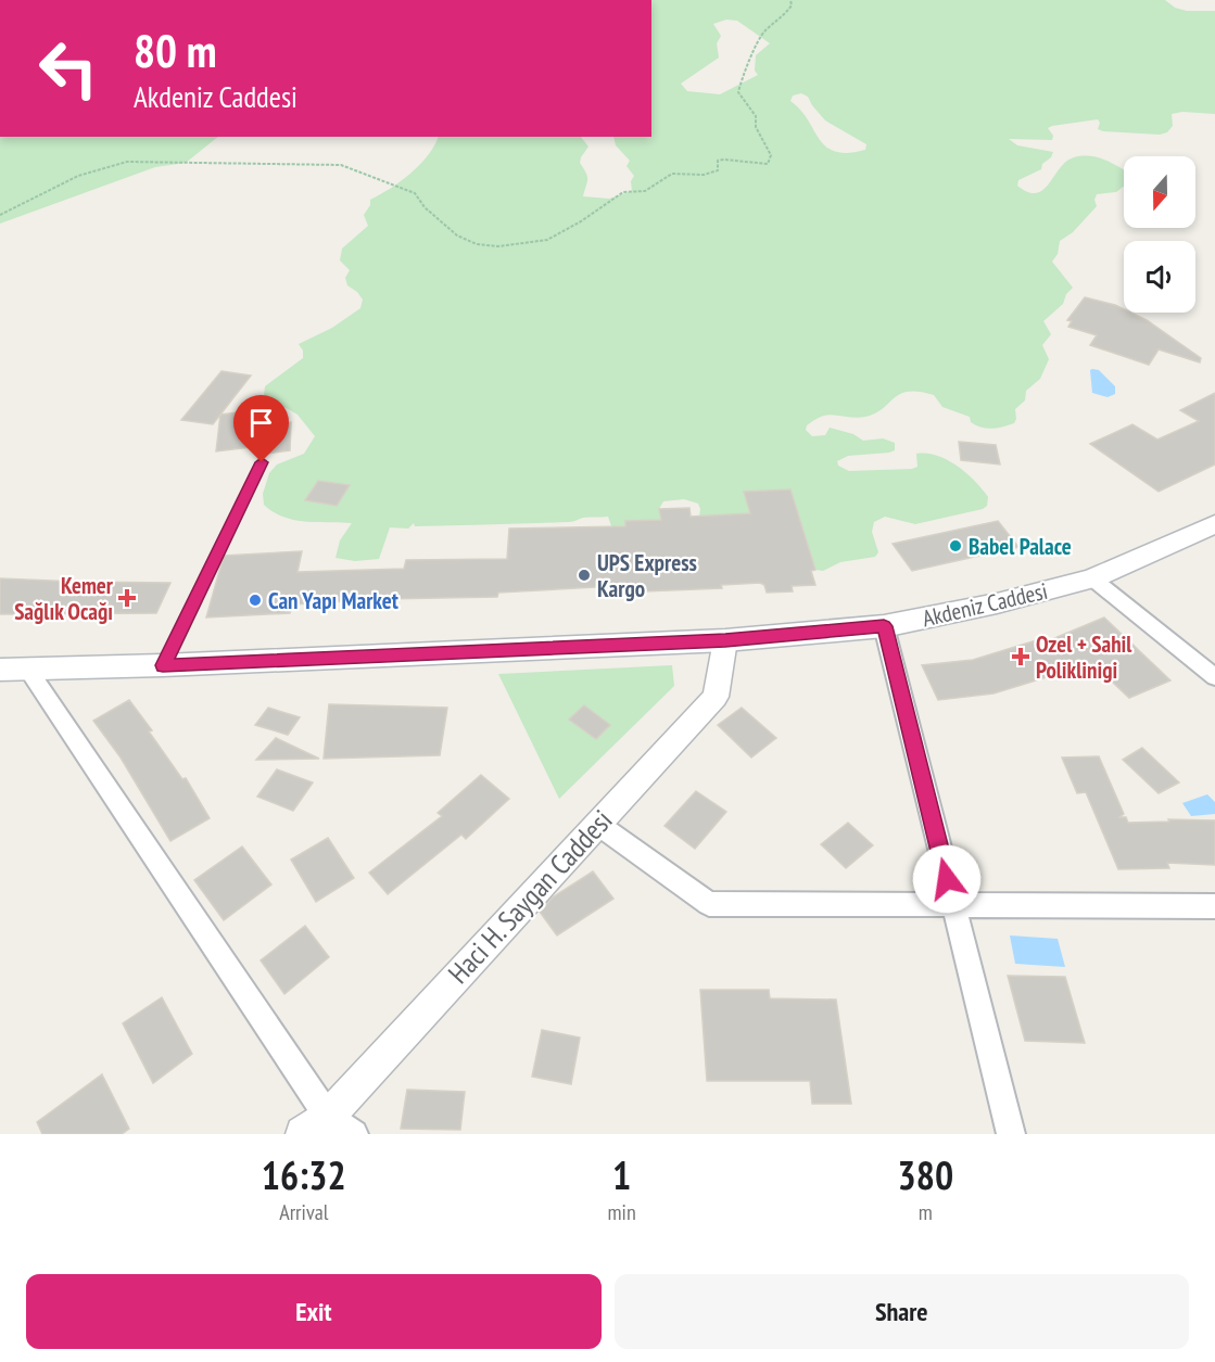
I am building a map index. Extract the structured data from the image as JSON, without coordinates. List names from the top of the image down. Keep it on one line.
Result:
{"streets":{"main road":["Akdeniz Caddesi"],"street":["Haci H. Saygan Caddesi"]},"crossings":[["Akdeniz Caddesi","Haci H. Saygan Caddesi"]],"places":{"other":["Babel Palace","UPS Express Kargo","Can Yapı Market"],"health":["Kemer Sağlık Ocağı","Ozel + Sahil Poliklinigi"]},"north":"bottom","page":{"turn":["80 m","Akdeniz Caddesi"],"eta":["16:32","Arrival","1","min","380","m"],"buttons":["Exit","Share"]}}
